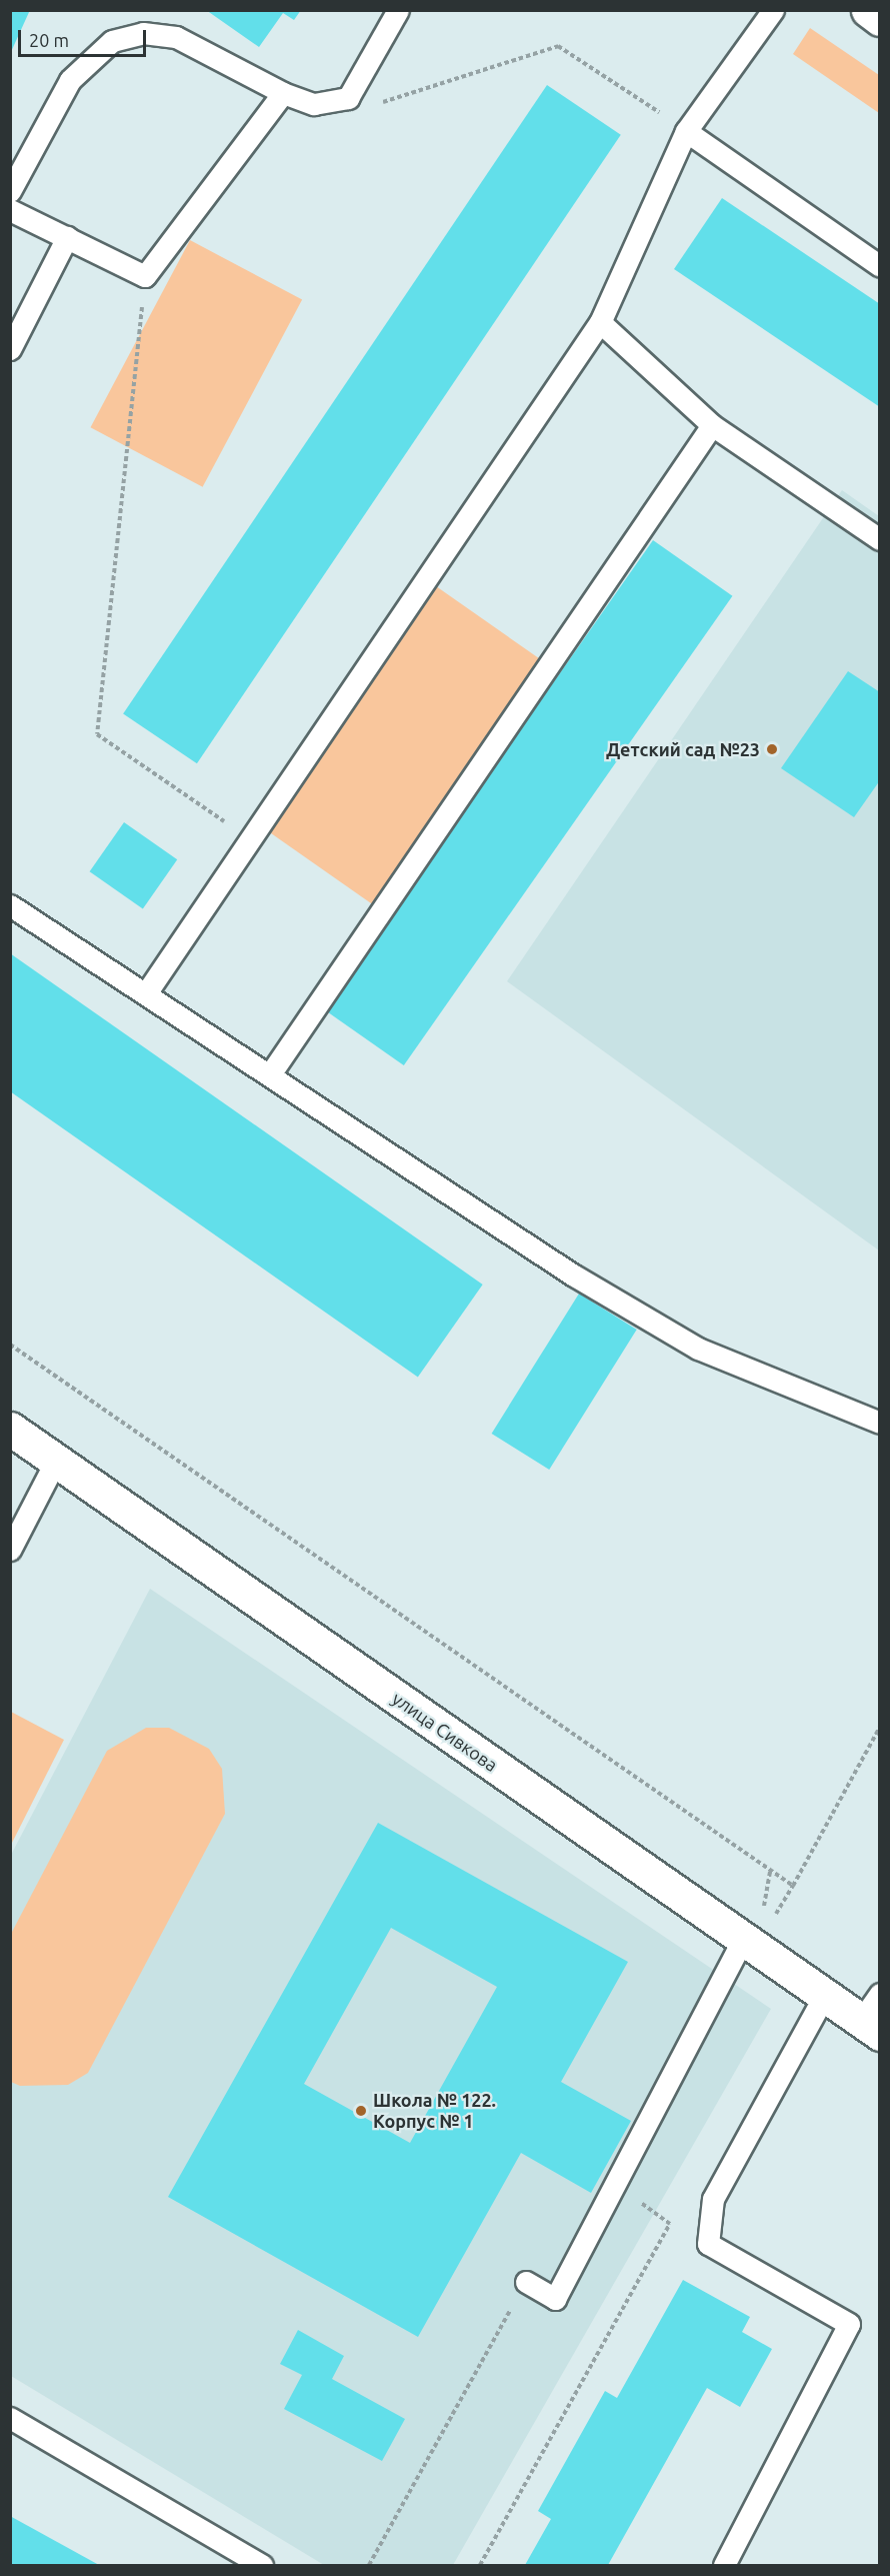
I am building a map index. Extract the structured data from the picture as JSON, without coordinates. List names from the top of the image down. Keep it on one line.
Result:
{"streets":{"street":["улица Сивкова"]},"places":["Детский сад №23","Школа № 122. Корпус № 1"],"scale_bar":"20 m"}
